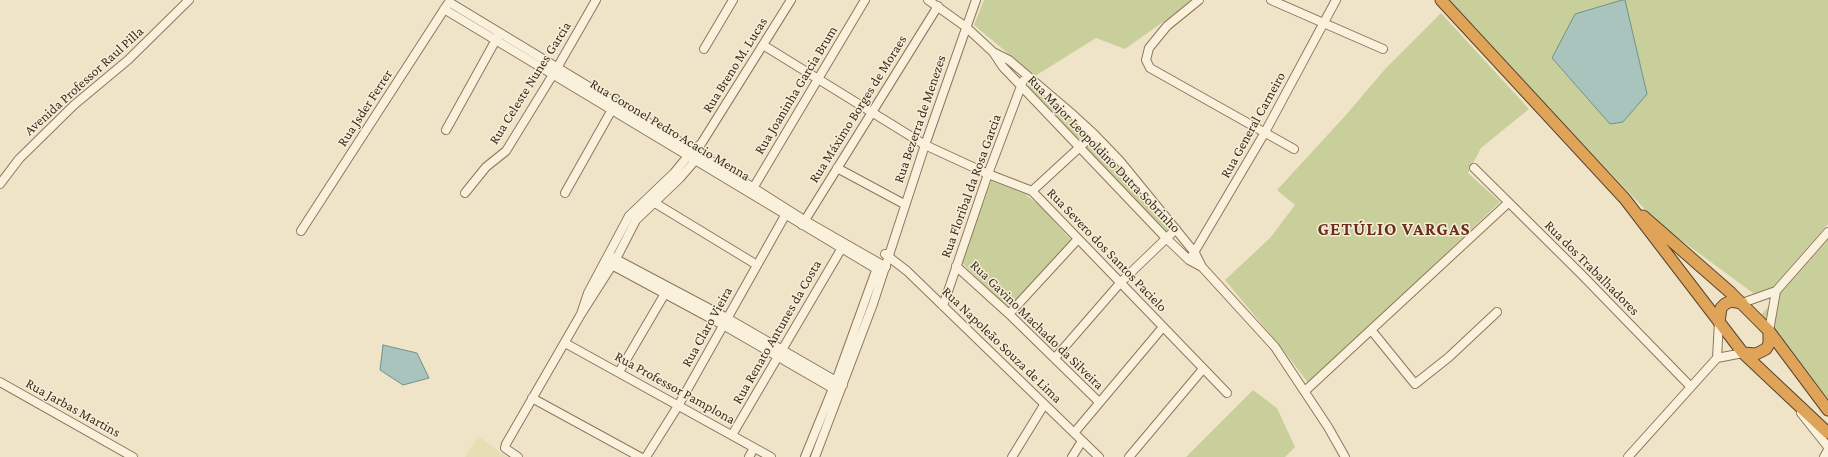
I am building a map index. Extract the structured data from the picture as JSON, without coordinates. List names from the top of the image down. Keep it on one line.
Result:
{"streets":{"street":["Rua Breno M. Lucas","Avenida Professor Raul Pilla","Rua Celeste Nunes Garcia","Rua Joaninha Garcia Brum","Rua Jsder Ferrer","Rua Máximo Borges de Moraes","Rua Bezerra de Menezes","Rua General Carneiro","Rua Coronel Pedro Acacio Menna","Rua Major Leopoldino Dutra Sobrinho","Rua Floribal da Rosa Garcia","Rua Severo dos Santos Pacielo","Rua dos Trabalhadores","Rua Gavino Machado da Silveira","Rua Claro Vieira","Rua Renato Antunes da Costa","Rua Napoleão Souza de Lima","Rua Professor Pamplona","Rua Jarbas Martins"]},"crossings":[["Rua Breno M. Lucas","Rua Coronel Pedro Acacio Menna"],["Rua Breno M. Lucas","Rua Severo dos Santos Pacielo"],["Rua Celeste Nunes Garcia","Rua Coronel Pedro Acacio Menna"],["Rua Joaninha Garcia Brum","Rua Coronel Pedro Acacio Menna"],["Rua Joaninha Garcia Brum","Rua Severo dos Santos Pacielo"],["Rua Jsder Ferrer","Rua Coronel Pedro Acacio Menna"],["Rua Máximo Borges de Moraes","Rua Coronel Pedro Acacio Menna"],["Rua Máximo Borges de Moraes","Rua Major Leopoldino Dutra Sobrinho"],["Rua Máximo Borges de Moraes","Rua Severo dos Santos Pacielo"],["Rua Bezerra de Menezes","Rua Coronel Pedro Acacio Menna"],["Rua Bezerra de Menezes","Rua Major Leopoldino Dutra Sobrinho"],["Rua Bezerra de Menezes","Rua Severo dos Santos Pacielo"],["Rua Bezerra de Menezes","Rua Napoleão Souza de Lima"],["Rua General Carneiro","Rua Major Leopoldino Dutra Sobrinho"],["Rua Coronel Pedro Acacio Menna","Rua Claro Vieira"],["Rua Coronel Pedro Acacio Menna","Rua Renato Antunes da Costa"],["Rua Major Leopoldino Dutra Sobrinho","Rua Floribal da Rosa Garcia"],["Rua Floribal da Rosa Garcia","Rua Severo dos Santos Pacielo"],["Rua Floribal da Rosa Garcia","Rua Gavino Machado da Silveira"],["Rua Floribal da Rosa Garcia","Rua Napoleão Souza de Lima"],["Rua Claro Vieira","Rua Professor Pamplona"],["Rua Renato Antunes da Costa","Rua Professor Pamplona"]],"districts":["GETÚLIO VARGAS"]}
